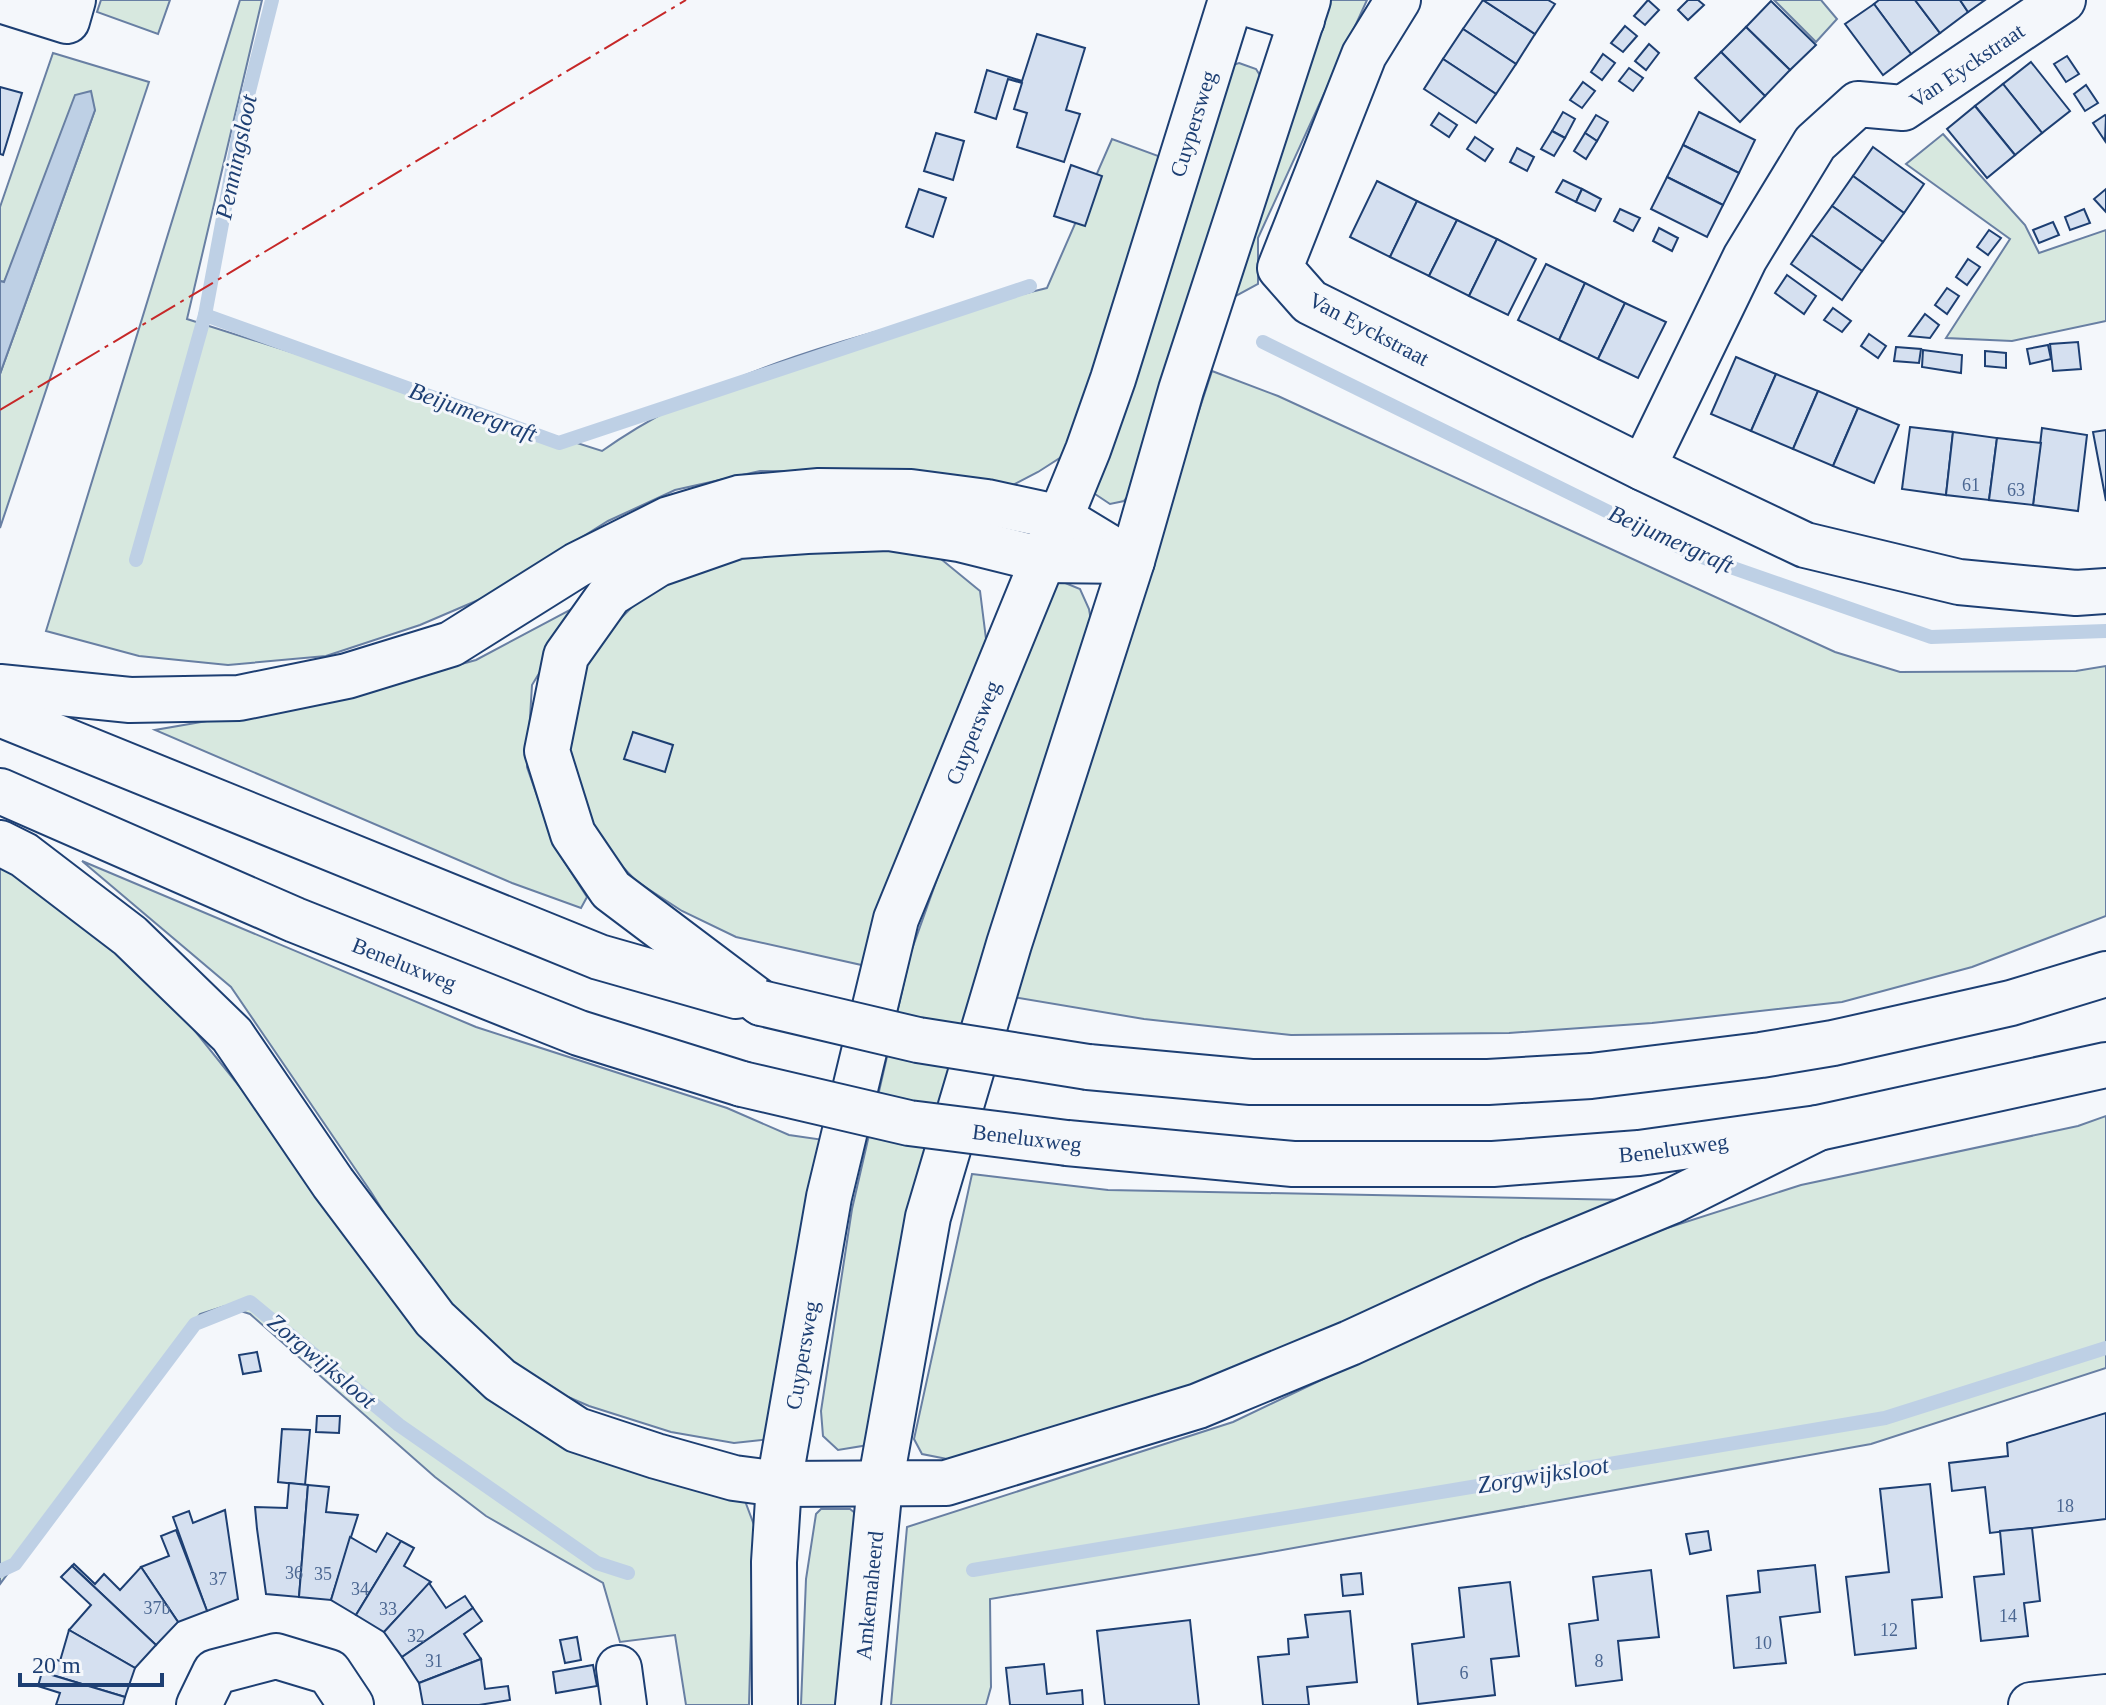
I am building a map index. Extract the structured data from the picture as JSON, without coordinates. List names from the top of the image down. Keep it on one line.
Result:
{"streets":{"main road":["Van Eyckstraat","Cuypersweg","Beneluxweg","Amkemaheerd"]},"water":["Penningsloot","Beijumergraft","Zorgwijksloot"],"house_numbers":["61","63","18","36","35","37","34","37b","33","14","12","32","10","31","8","6"],"scale_bar":"20 m"}
